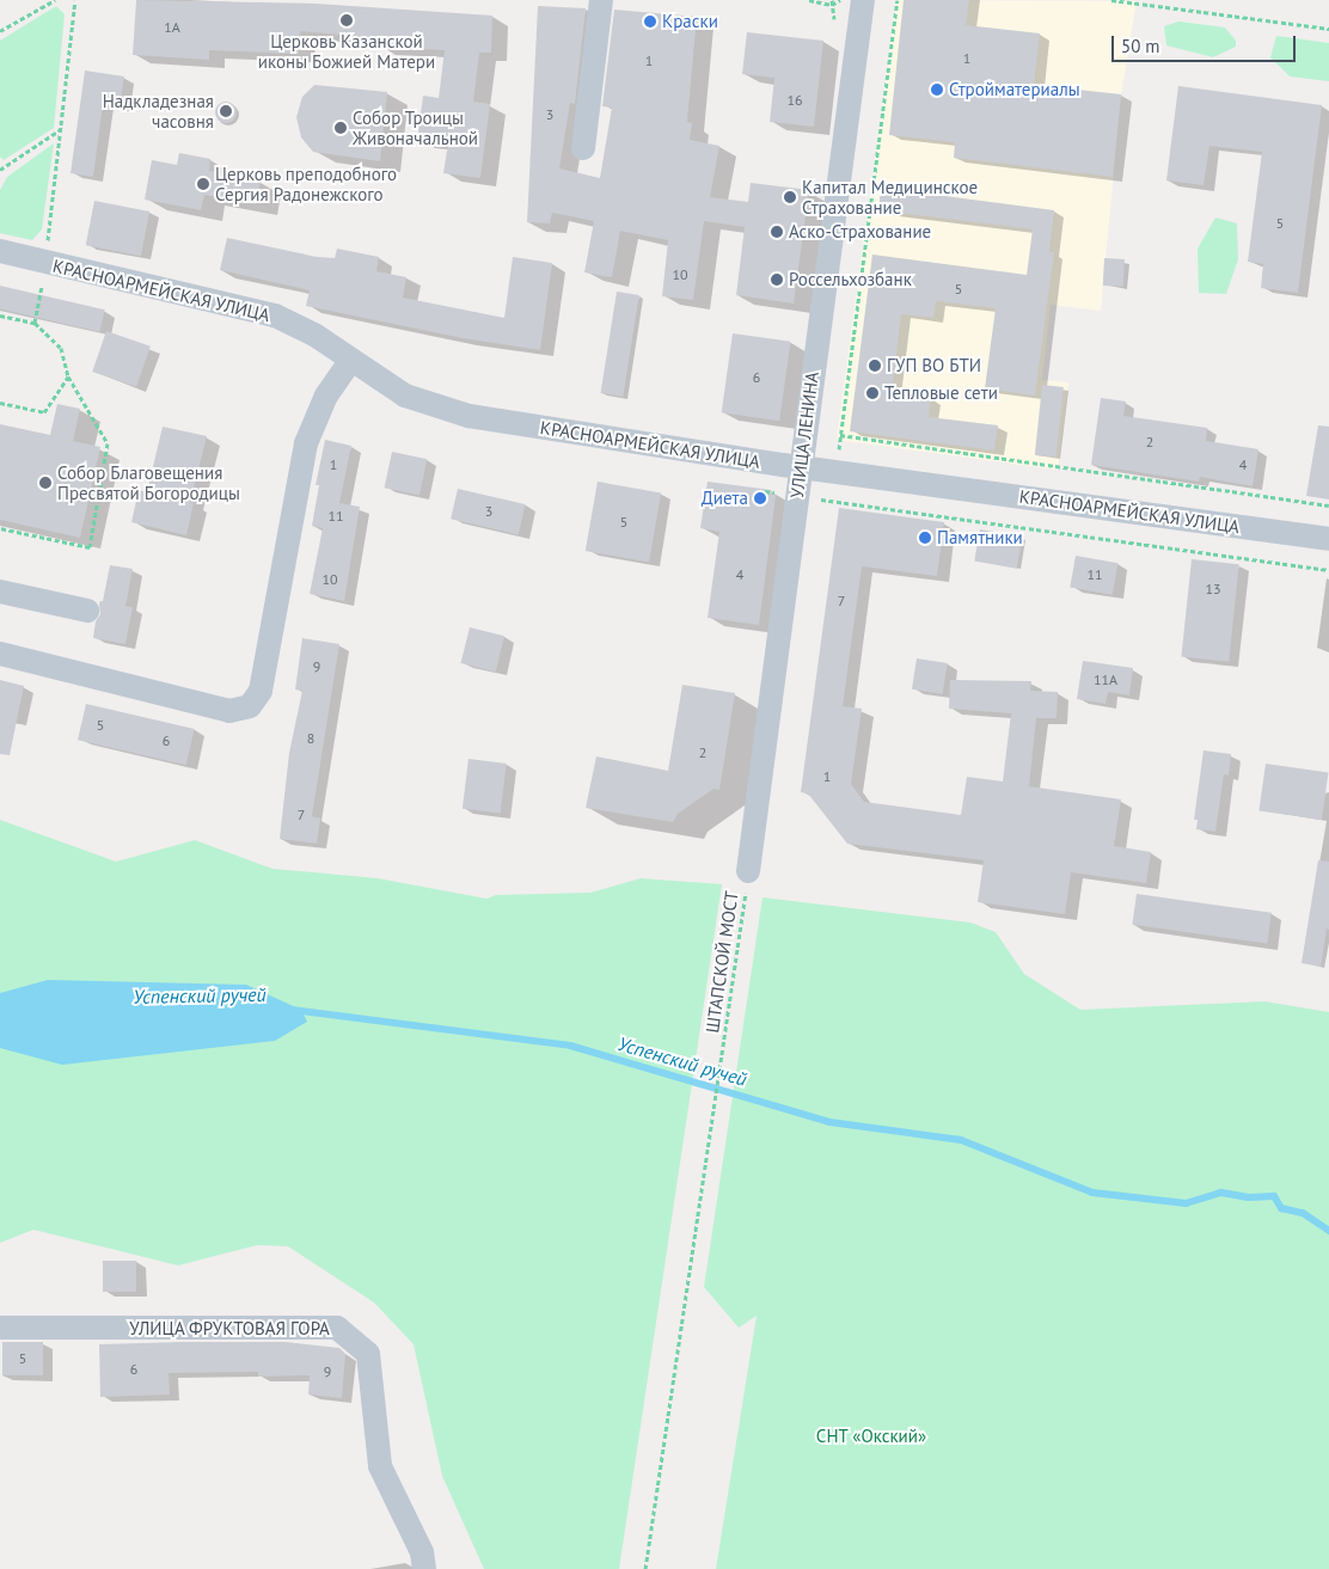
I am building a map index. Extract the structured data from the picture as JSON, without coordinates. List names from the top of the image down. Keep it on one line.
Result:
{"streets":{"street":["КРАСНОАРМЕЙСКАЯ УЛИЦА","УЛИЦА ЛЕНИНА","УЛИЦА ФРУКТОВАЯ ГОРА"],"path":["ШТАПСКОЙ МОСТ"]},"crossings":[["КРАСНОАРМЕЙСКАЯ УЛИЦА","УЛИЦА ЛЕНИНА"],["УЛИЦА ЛЕНИНА","ШТАПСКОЙ МОСТ"]],"water":["Успенский ручей"],"parks":["СНТ «Окский»"],"places":["Церковь Казанской иконы Божией Матери","Краски","Стройматериалы","Надкладезная часовня","Собор Троицы Живоначальной","Церковь преподобного Сергия Радонежского","Капитал Медицинское Страхование","Аско-Страхование","Россельхозбанк","ГУП ВО БТИ","Тепловые сети","Собор Благовещения Пресвятой Богородицы","Диета","Памятники"],"house_numbers":["1А","1","1","16","3","5","10","5","6","2","1","4","3","11","5","4","11","10","13","7","9","11А","5","8","6","2","1","7","5","6","9"],"scale_bar":"50 m"}
